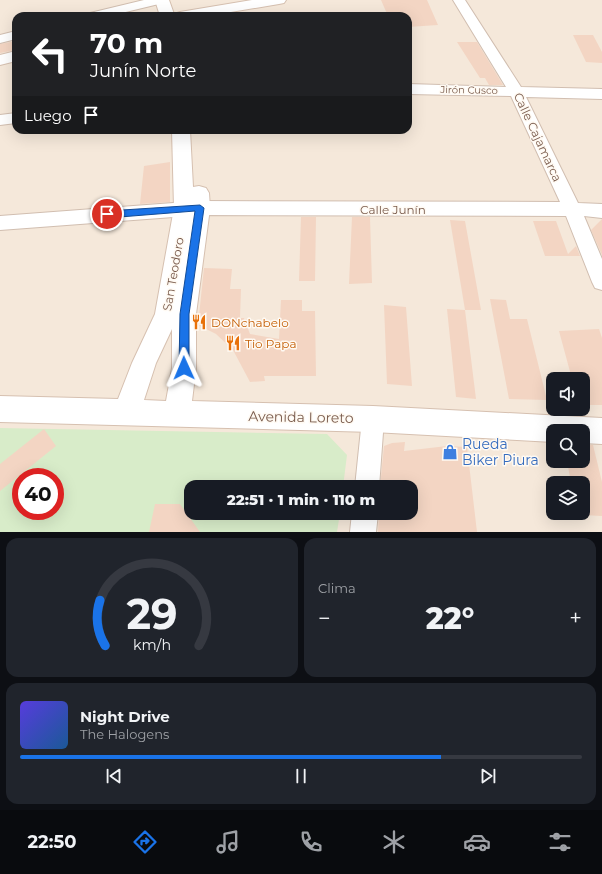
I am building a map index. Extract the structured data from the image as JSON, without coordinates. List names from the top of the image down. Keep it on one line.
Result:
{"streets":{"street":["Jirón Cusco","Calle Cajamarca","Calle Junín","San Teodoro","Avenida Loreto"]},"crossings":[["Jirón Cusco","Calle Cajamarca"],["Calle Cajamarca","Calle Junín"],["Calle Junín","San Teodoro"],["San Teodoro","Avenida Loreto"]],"places":{"restaurant":["DONchabelo","Tio Papa"],"shop":["Rueda Biker Piura"]},"page":{"turn":["70 m","Junín Norte"],"then":"Luego","limit":"40","trip":"22:51 · 1 min · 110 m","tile":"Clima","heat":["−","22°","+"],"song":["Night Drive","The Halogens"],"tabs":"22:50","gauge":["29","km/h"]}}
